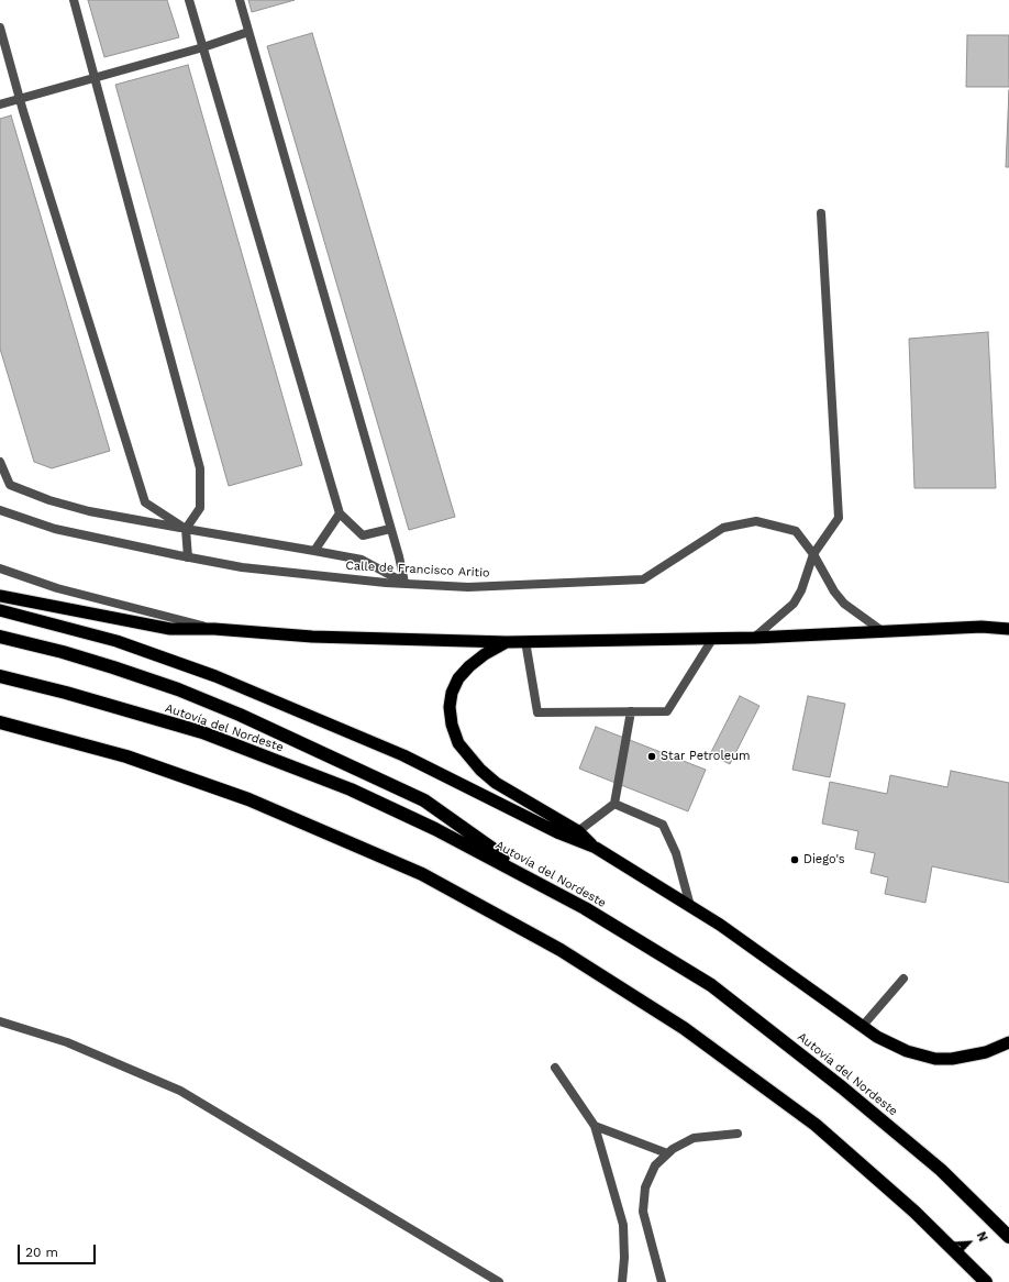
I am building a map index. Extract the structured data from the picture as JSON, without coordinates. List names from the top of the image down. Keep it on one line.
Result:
{"streets":{"highway":["Autovía del Nordeste"],"street":["Calle de Francisco Aritio"]},"places":["Star Petroleum","Diego's"],"scale_bar":"20 m","north":"top right"}
